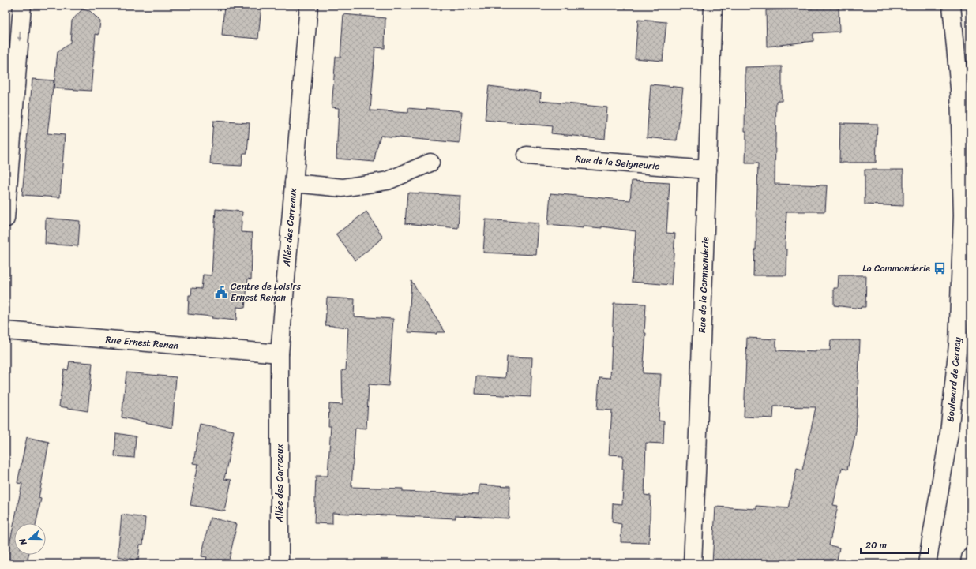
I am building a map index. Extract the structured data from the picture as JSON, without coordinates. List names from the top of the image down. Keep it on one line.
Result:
{"streets":{"street":["Rue de la Seigneurie","Allée des Carreaux","Rue de la Commanderie","Rue Ernest Renan","Boulevard de Cernay"]},"crossings":[["Rue de la Seigneurie","Rue de la Commanderie"],["Allée des Carreaux","Rue Ernest Renan"]],"places":{"bus stop":["La Commanderie"],"public building":["Centre de Loisirs Ernest Renan"]},"scale_bar":"20 m","north":"left"}
